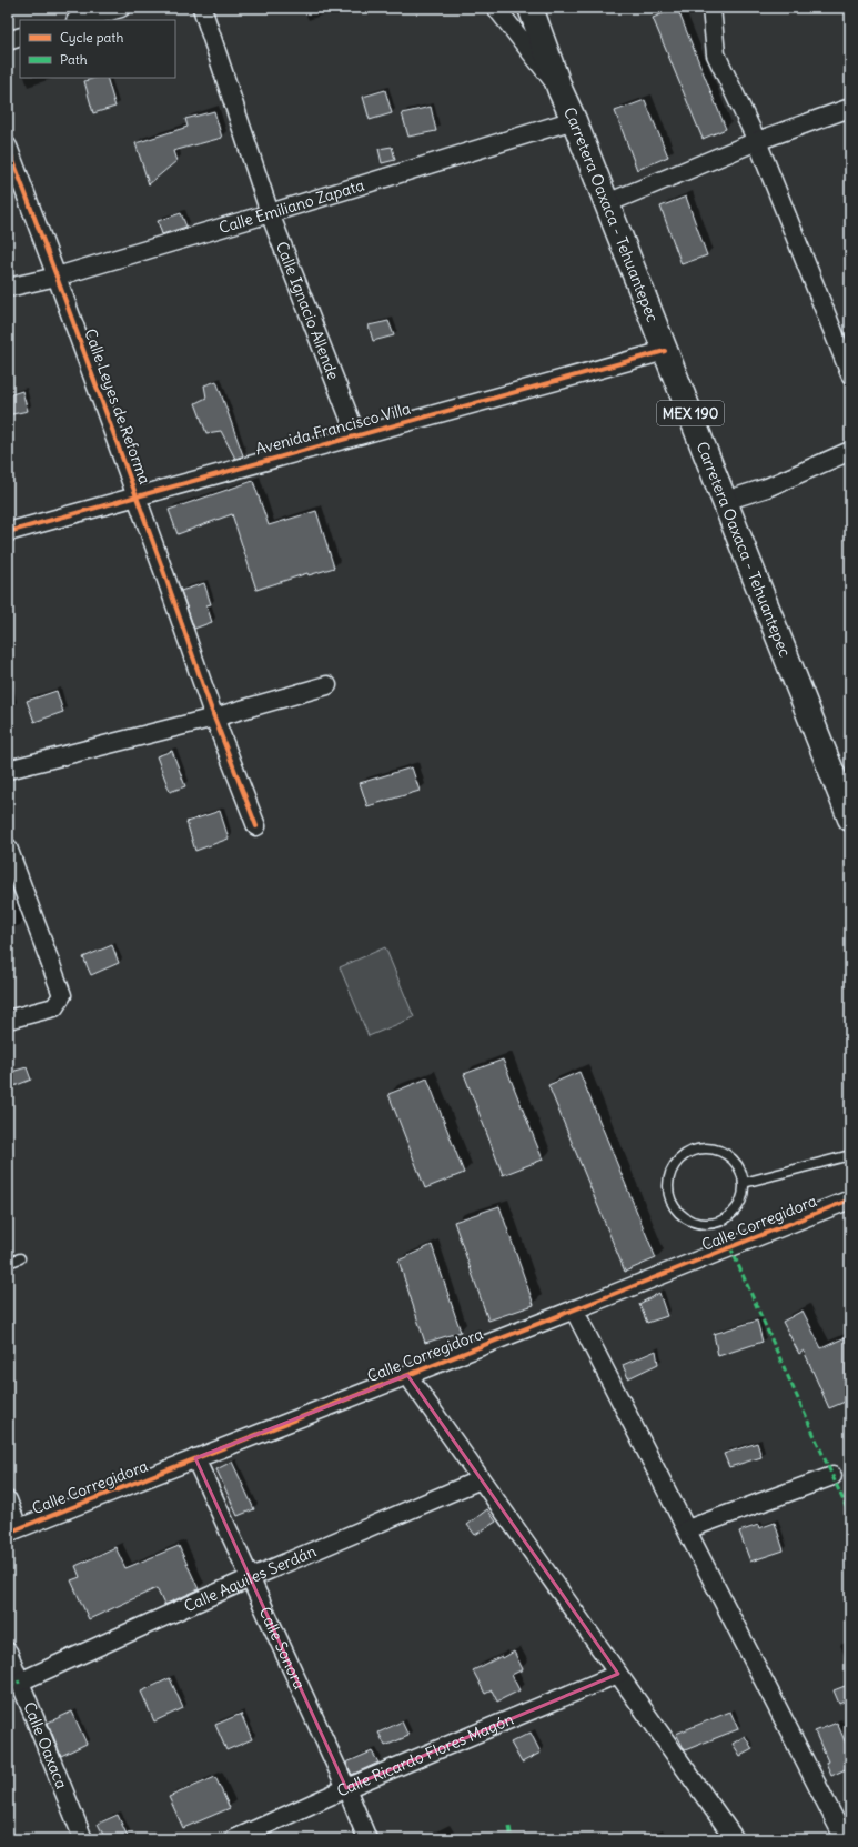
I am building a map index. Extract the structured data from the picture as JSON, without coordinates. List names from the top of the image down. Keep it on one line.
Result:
{"streets":{"main road":["Carretera Oaxaca - Tehuantepec","MEX 190"],"street":["Calle Emiliano Zapata","Calle Ignacio Allende","Calle Leyes de Reforma","Avenida Francisco Villa","Calle Corregidora","Calle Aquiles Serdán","Calle Sonora","Calle Oaxaca","Calle Ricardo Flores Magón"]},"crossings":[["Calle Emiliano Zapata","Carretera Oaxaca - Tehuantepec"],["Calle Emiliano Zapata","Calle Ignacio Allende"],["Calle Emiliano Zapata","Calle Leyes de Reforma"],["Carretera Oaxaca - Tehuantepec","Avenida Francisco Villa"],["Calle Ignacio Allende","Avenida Francisco Villa"],["Calle Leyes de Reforma","Avenida Francisco Villa"],["Calle Corregidora","Calle Sonora"],["Calle Aquiles Serdán","Calle Sonora"],["Calle Aquiles Serdán","Calle Oaxaca"],["Calle Sonora","Calle Ricardo Flores Magón"]],"legend":["Cycle path","Path"]}
